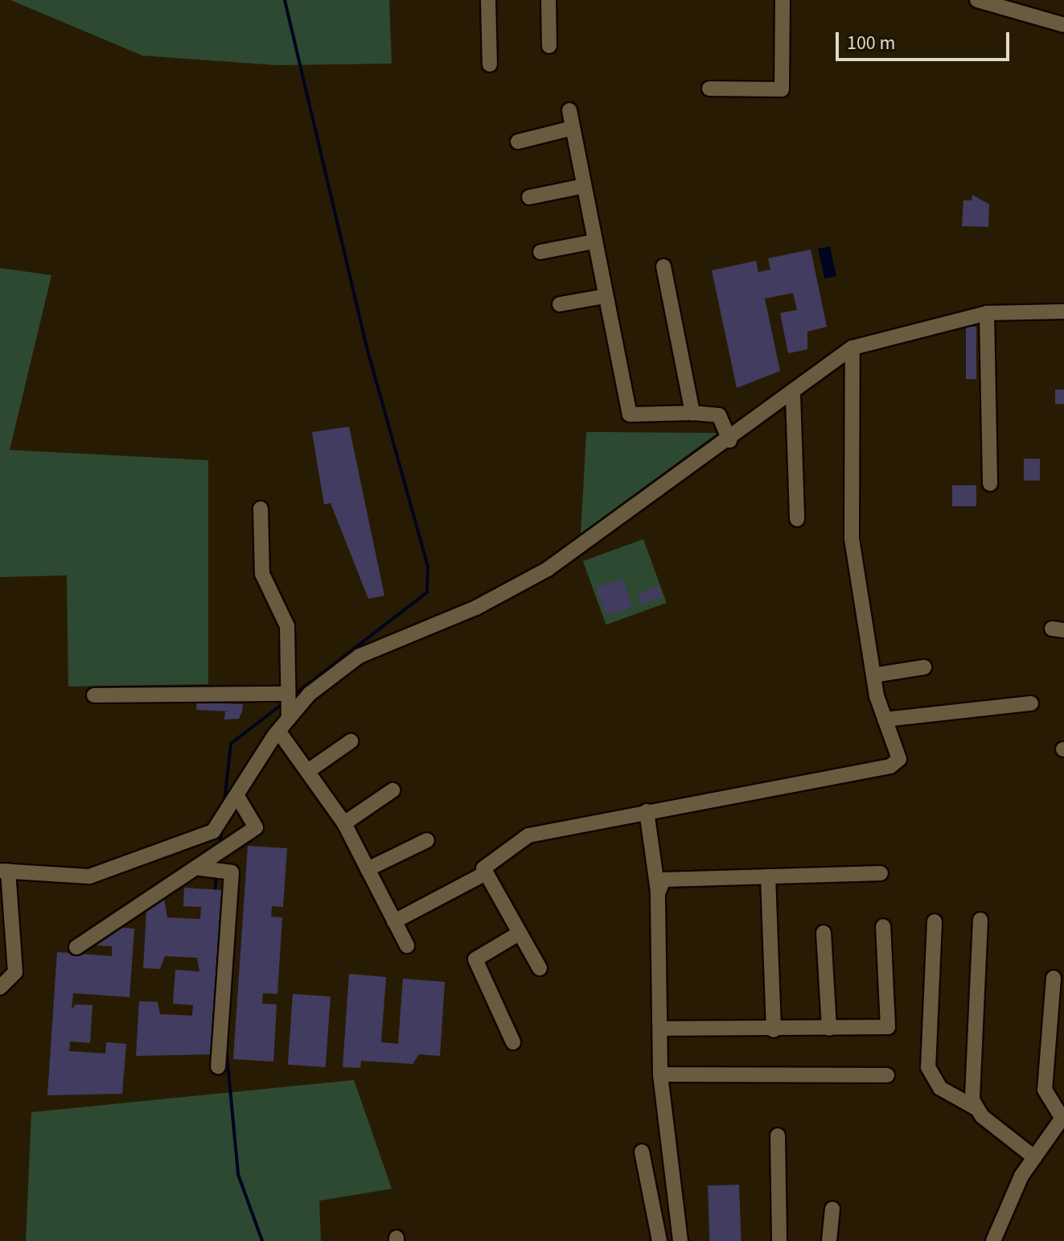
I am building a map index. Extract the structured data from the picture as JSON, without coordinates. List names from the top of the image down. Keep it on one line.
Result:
{"scale_bar":"100 m"}
